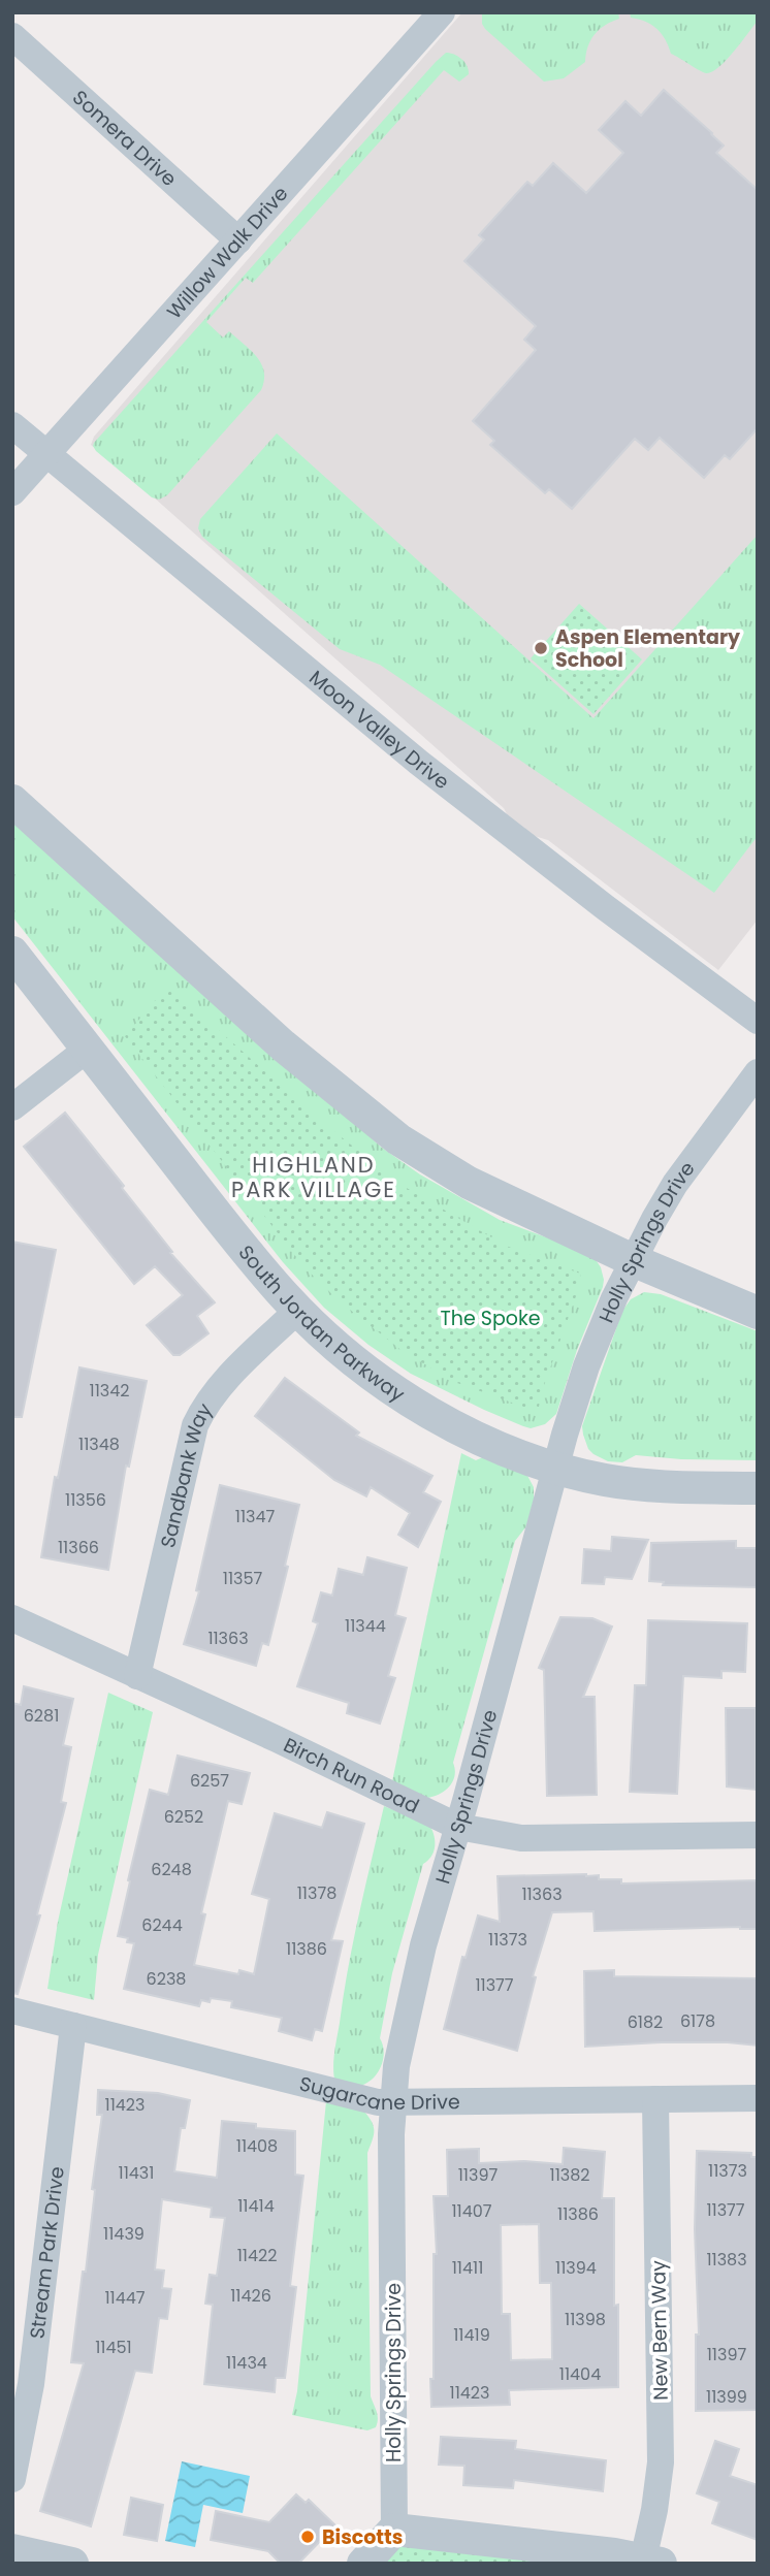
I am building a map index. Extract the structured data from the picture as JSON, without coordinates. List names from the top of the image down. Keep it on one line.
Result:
{"streets":{"street":["Somera Drive","Willow Walk Drive","Moon Valley Drive","Holly Springs Drive","South Jordan Parkway","Sandbank Way","Birch Run Road","Sugarcane Drive","Stream Park Drive","New Bern Way"]},"crossings":[["Somera Drive","Willow Walk Drive"],["Willow Walk Drive","Moon Valley Drive"],["Holly Springs Drive","South Jordan Parkway"],["Holly Springs Drive","Birch Run Road"],["Holly Springs Drive","Sugarcane Drive"],["South Jordan Parkway","Sandbank Way"],["Sandbank Way","Birch Run Road"],["Sugarcane Drive","Stream Park Drive"],["Sugarcane Drive","New Bern Way"]],"districts":["HIGHLAND PARK VILLAGE"],"parks":["The Spoke"],"places":["Aspen Elementary School","Biscotts"],"house_numbers":["11342","11348","11356","11347","11366","11357","11344","11363","6281","6257","6252","6248","11378","11363","6244","11373","11386","6238","11377","6178","6182","11423","11408","11373","11431","11397","11382","11414","11377","11407","11386","11439","11422","11383","11411","11394","11426","11447","11398","11419","11451","11397","11434","11404","11423","11399"]}
